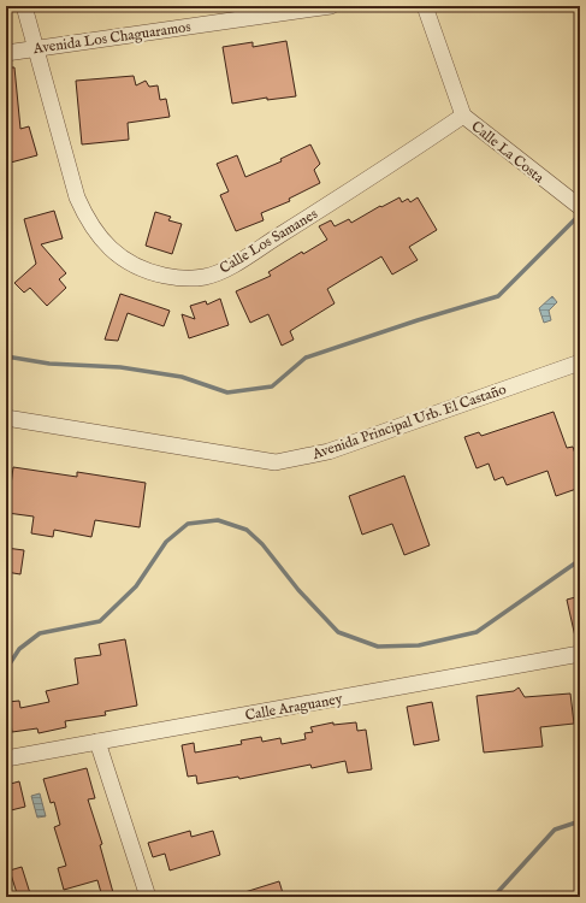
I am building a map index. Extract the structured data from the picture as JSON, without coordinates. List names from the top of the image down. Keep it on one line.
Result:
{"streets":{"street":["Avenida Los Chaguaramos","Calle La Costa","Calle Los Samanes","Avenida Principal Urb. El Castaño","Calle Araguaney"]},"crossings":[["Avenida Los Chaguaramos","Calle Los Samanes"],["Calle La Costa","Calle Los Samanes"]]}
